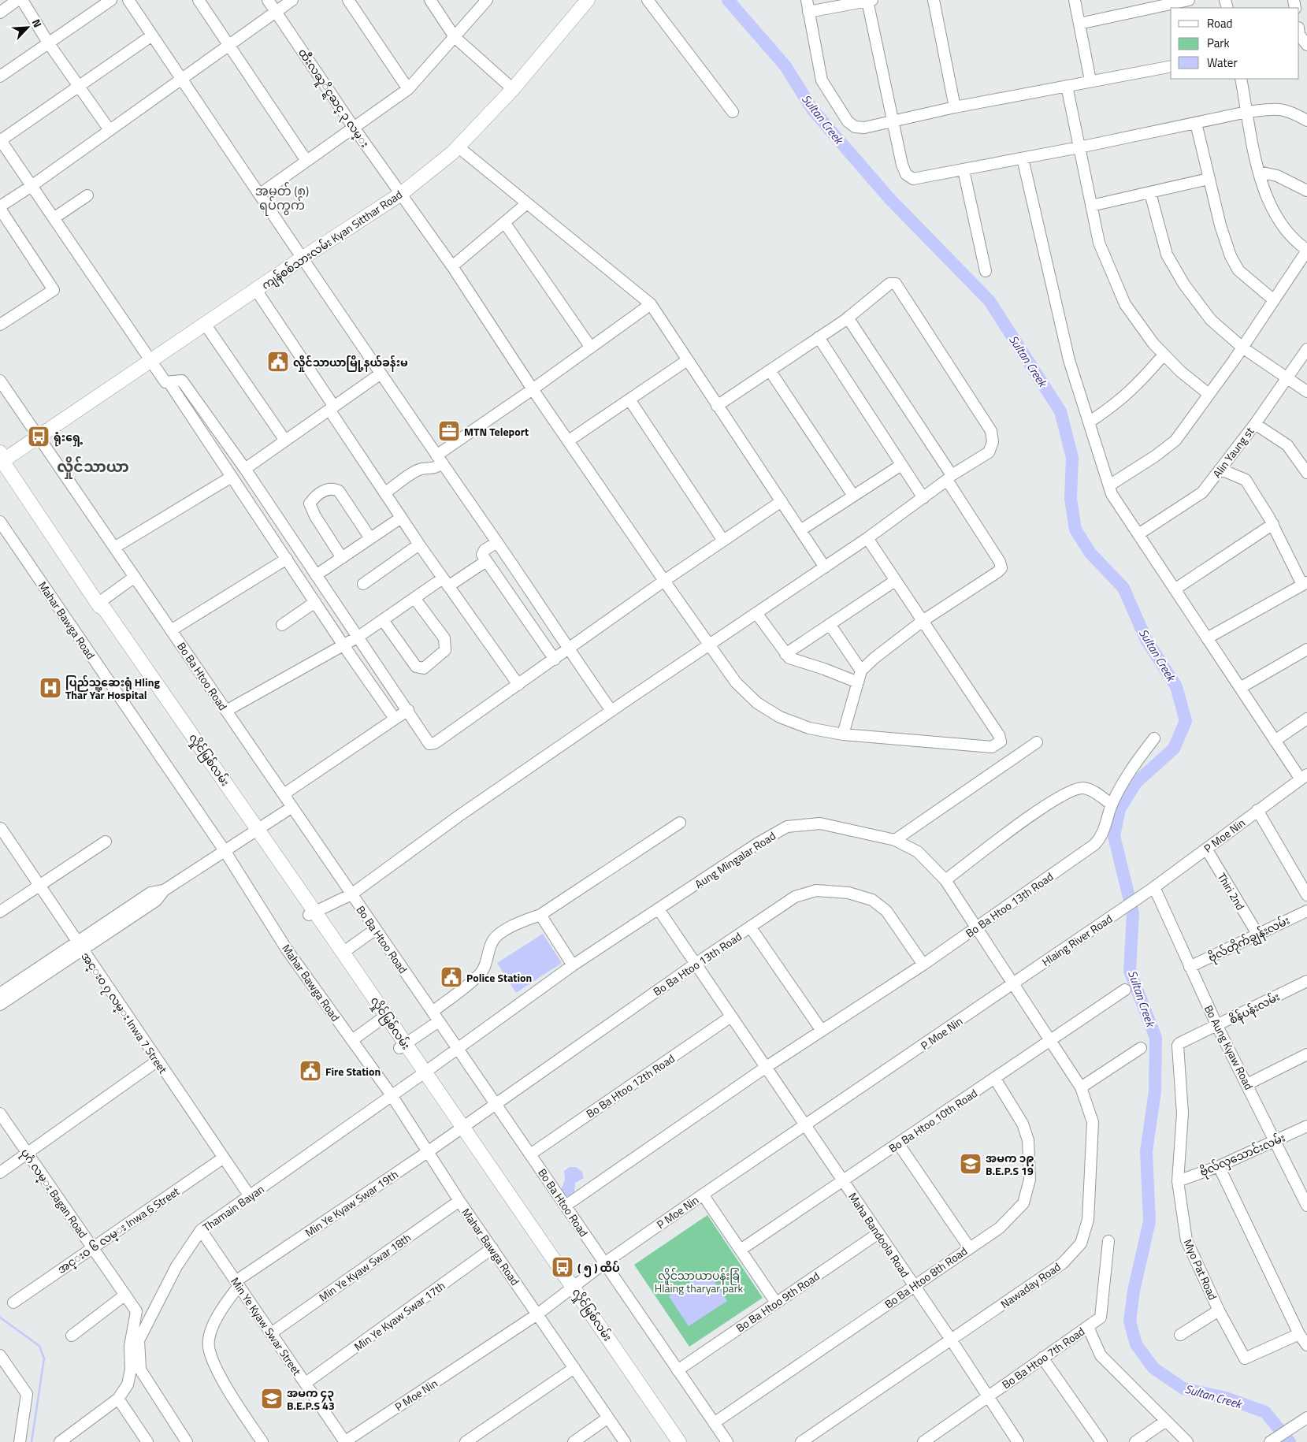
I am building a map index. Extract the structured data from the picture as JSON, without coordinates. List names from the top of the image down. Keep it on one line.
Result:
{"streets":{"main road":["ကျန်စစ်သားလမ်း Kyan Sitthar Road","လှိုင်မြစ်လမ်း"],"street":["ထီးလႀူိင္ရႀင္ ၃ လမ္း","Alin Yaung st","Mahar Bawga Road","Bo Ba Htoo Road","P Moe Nin","Aung Mingalar Road","Thiri 2nd","Bo Ba Htoo 13th Road","ဗိုလ်တိုက်ချွန်းလမ်း","Hlaing River Road","စိန်ပန်းလမ်း","အင္းဝ ၇ လမ္း Inwa 7 Street","Bo Aung Kyaw Road","Bo Ba Htoo 12th Road","Bo Ba Htoo 10th Road","ဗိုလ်လှသောင်းလမ်း","ပုဂံ လမ္း Bagan Road","Min Ye Kyaw Swar 19th","Thamain Bayan","အင္းဝ ၆ လမ္း Inwa 6 Street","Maha Bandoola Road","Min Ye Kyaw Swar 18th","Myo Pat Road","Bo Ba Htoo 8th Road","Nawaday Road","Bo Ba Htoo 9th Road","Min Ye Kyaw Swar 17th","Min Ye Kyaw Swar Street","Bo Ba Htoo 7th Road"]},"crossings":[["ထီးလႀူိင္ရႀင္ ၃ လမ္း","ကျန်စစ်သားလမ်း Kyan Sitthar Road"],["ကျန်စစ်သားလမ်း Kyan Sitthar Road","Bo Ba Htoo Road"],["ကျန်စစ်သားလမ်း Kyan Sitthar Road","လှိုင်မြစ်လမ်း"],["Mahar Bawga Road","P Moe Nin"],["Mahar Bawga Road","Min Ye Kyaw Swar 19th"],["Mahar Bawga Road","Thamain Bayan"],["Mahar Bawga Road","Min Ye Kyaw Swar 18th"],["Mahar Bawga Road","Min Ye Kyaw Swar 17th"],["Bo Ba Htoo Road","P Moe Nin"],["Bo Ba Htoo Road","Aung Mingalar Road"],["Bo Ba Htoo Road","Bo Ba Htoo 13th Road"],["Bo Ba Htoo Road","Bo Ba Htoo 12th Road"],["Bo Ba Htoo Road","Bo Ba Htoo 8th Road"],["Bo Ba Htoo Road","Bo Ba Htoo 9th Road"],["လှိုင်မြစ်လမ်း","P Moe Nin"],["လှိုင်မြစ်လမ်း","Aung Mingalar Road"],["လှိုင်မြစ်လမ်း","Bo Ba Htoo 13th Road"],["လှိုင်မြစ်လမ်း","Min Ye Kyaw Swar 19th"],["လှိုင်မြစ်လမ်း","Thamain Bayan"],["P Moe Nin","Aung Mingalar Road"],["P Moe Nin","Thiri 2nd"],["P Moe Nin","Hlaing River Road"],["P Moe Nin","Bo Aung Kyaw Road"],["P Moe Nin","Maha Bandoola Road"],["P Moe Nin","Nawaday Road"],["P Moe Nin","Min Ye Kyaw Swar Street"],["Aung Mingalar Road","Bo Ba Htoo 13th Road"],["Aung Mingalar Road","Hlaing River Road"],["Aung Mingalar Road","Thamain Bayan"],["Aung Mingalar Road","Maha Bandoola Road"],["Aung Mingalar Road","Nawaday Road"],["Thiri 2nd","ဗိုလ်တိုက်ချွန်းလမ်း"],["Bo Ba Htoo 13th Road","Min Ye Kyaw Swar 19th"],["Bo Ba Htoo 13th Road","Maha Bandoola Road"],["ဗိုလ်တိုက်ချွန်းလမ်း","Bo Aung Kyaw Road"],["Hlaing River Road","Nawaday Road"],["စိန်ပန်းလမ်း","Bo Aung Kyaw Road"],["စိန်ပန်းလမ်း","Myo Pat Road"],["အင္းဝ ၇ လမ္း Inwa 7 Street","Thamain Bayan"],["အင္းဝ ၇ လမ္း Inwa 7 Street","အင္းဝ ၆ လမ္း Inwa 6 Street"],["Bo Aung Kyaw Road","ဗိုလ်လှသောင်းလမ်း"],["Bo Ba Htoo 12th Road","Maha Bandoola Road"],["Bo Ba Htoo 10th Road","Maha Bandoola Road"],["Bo Ba Htoo 10th Road","Bo Ba Htoo 8th Road"],["Bo Ba Htoo 10th Road","Nawaday Road"],["ဗိုလ်လှသောင်းလမ်း","Myo Pat Road"],["ပုဂံ လမ္း Bagan Road","အင္းဝ ၆ လမ္း Inwa 6 Street"],["Min Ye Kyaw Swar 19th","Min Ye Kyaw Swar Street"],["Thamain Bayan","Min Ye Kyaw Swar Street"],["Maha Bandoola Road","Bo Ba Htoo 8th Road"],["Maha Bandoola Road","Nawaday Road"],["Maha Bandoola Road","Bo Ba Htoo 9th Road"],["Maha Bandoola Road","Bo Ba Htoo 7th Road"],["Min Ye Kyaw Swar 18th","Min Ye Kyaw Swar Street"],["Min Ye Kyaw Swar 17th","Min Ye Kyaw Swar Street"]],"districts":["အမှတ် (၈) ရပ်ကွက်","လှိုင်သာယာ"],"water":["Sultan Creek"],"parks":["လှိုင်သာယာပန်းခြံ Hlaing tharyar park"],"places":{"public building":["လှိုင်သာယာမြို့နယ်ခန်းမ","Police Station","Fire Station"],"office":["MTN Teleport"],"bus stop":["ရုံးရှေ့","( ၅ ) ထိပ်"],"hospital":["ပြည်သူ့ဆေးရုံ Hling Thar Yar Hospital"],"school or university":["အမက ၁၉ B.E.P.S 19","အမက ၄၃ B.E.P.S 43"]},"legend":["Road","Park","Water"],"north":"top right"}
